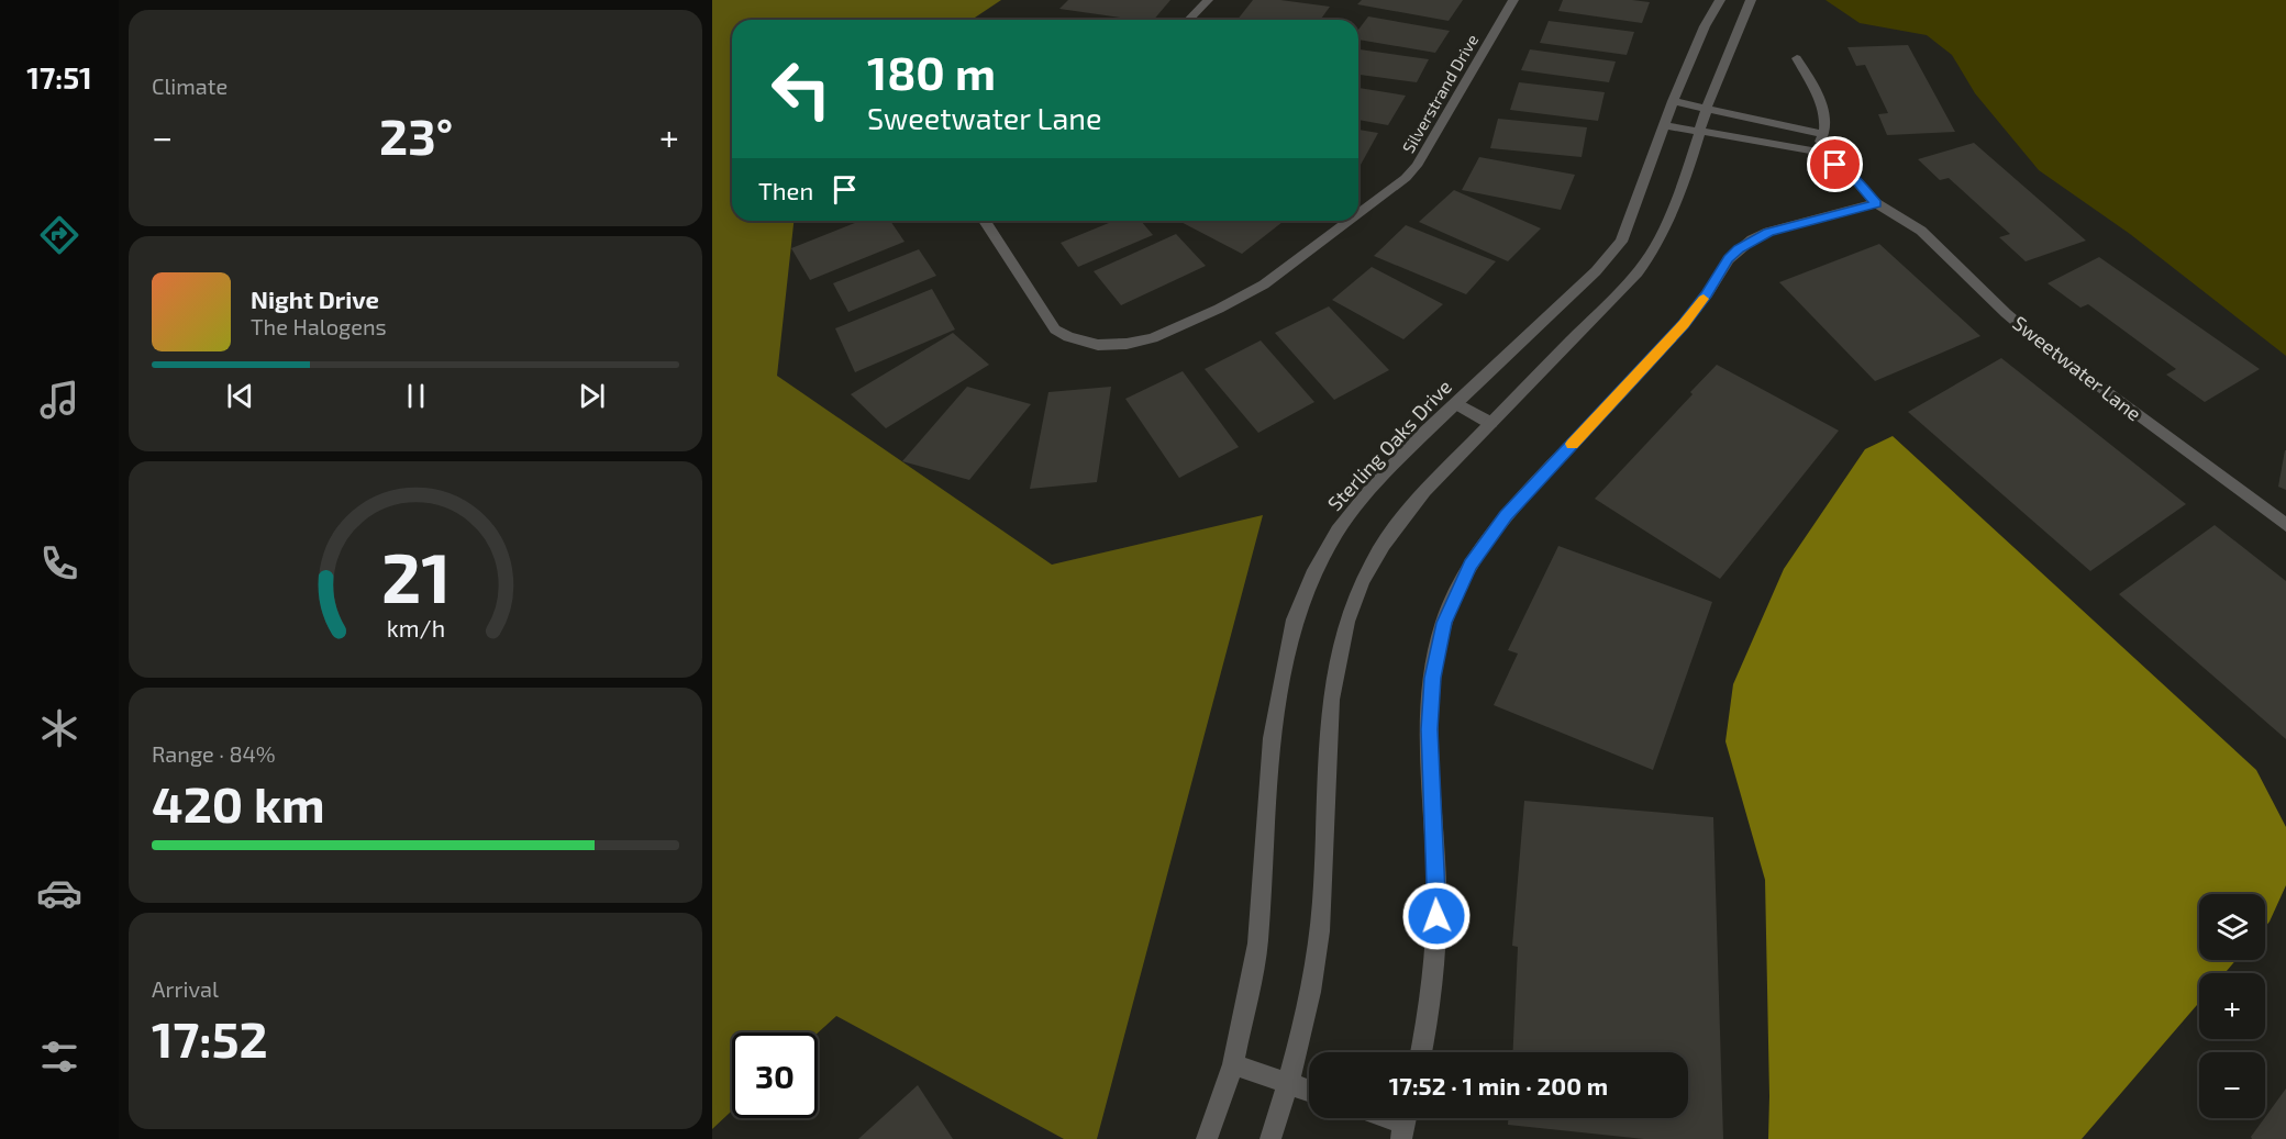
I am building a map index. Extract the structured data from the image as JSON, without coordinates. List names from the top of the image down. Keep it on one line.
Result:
{"streets":{"street":["Silverstrand Drive","Sweetwater Lane","Sterling Oaks Drive"]},"crossings":[["Sweetwater Lane","Sterling Oaks Drive"]],"page":{"tabs":"17:51","tile":["Climate",["Range · 84%","420 km"],["Arrival","17:52"]],"turn":["180 m","Sweetwater Lane"],"heat":["−","23°","+"],"then":"Then","song":["Night Drive","The Halogens"],"map_buttons":["+","−"],"limit":"30","trip":"17:52 · 1 min · 200 m","gauge":["21","km/h"]}}
